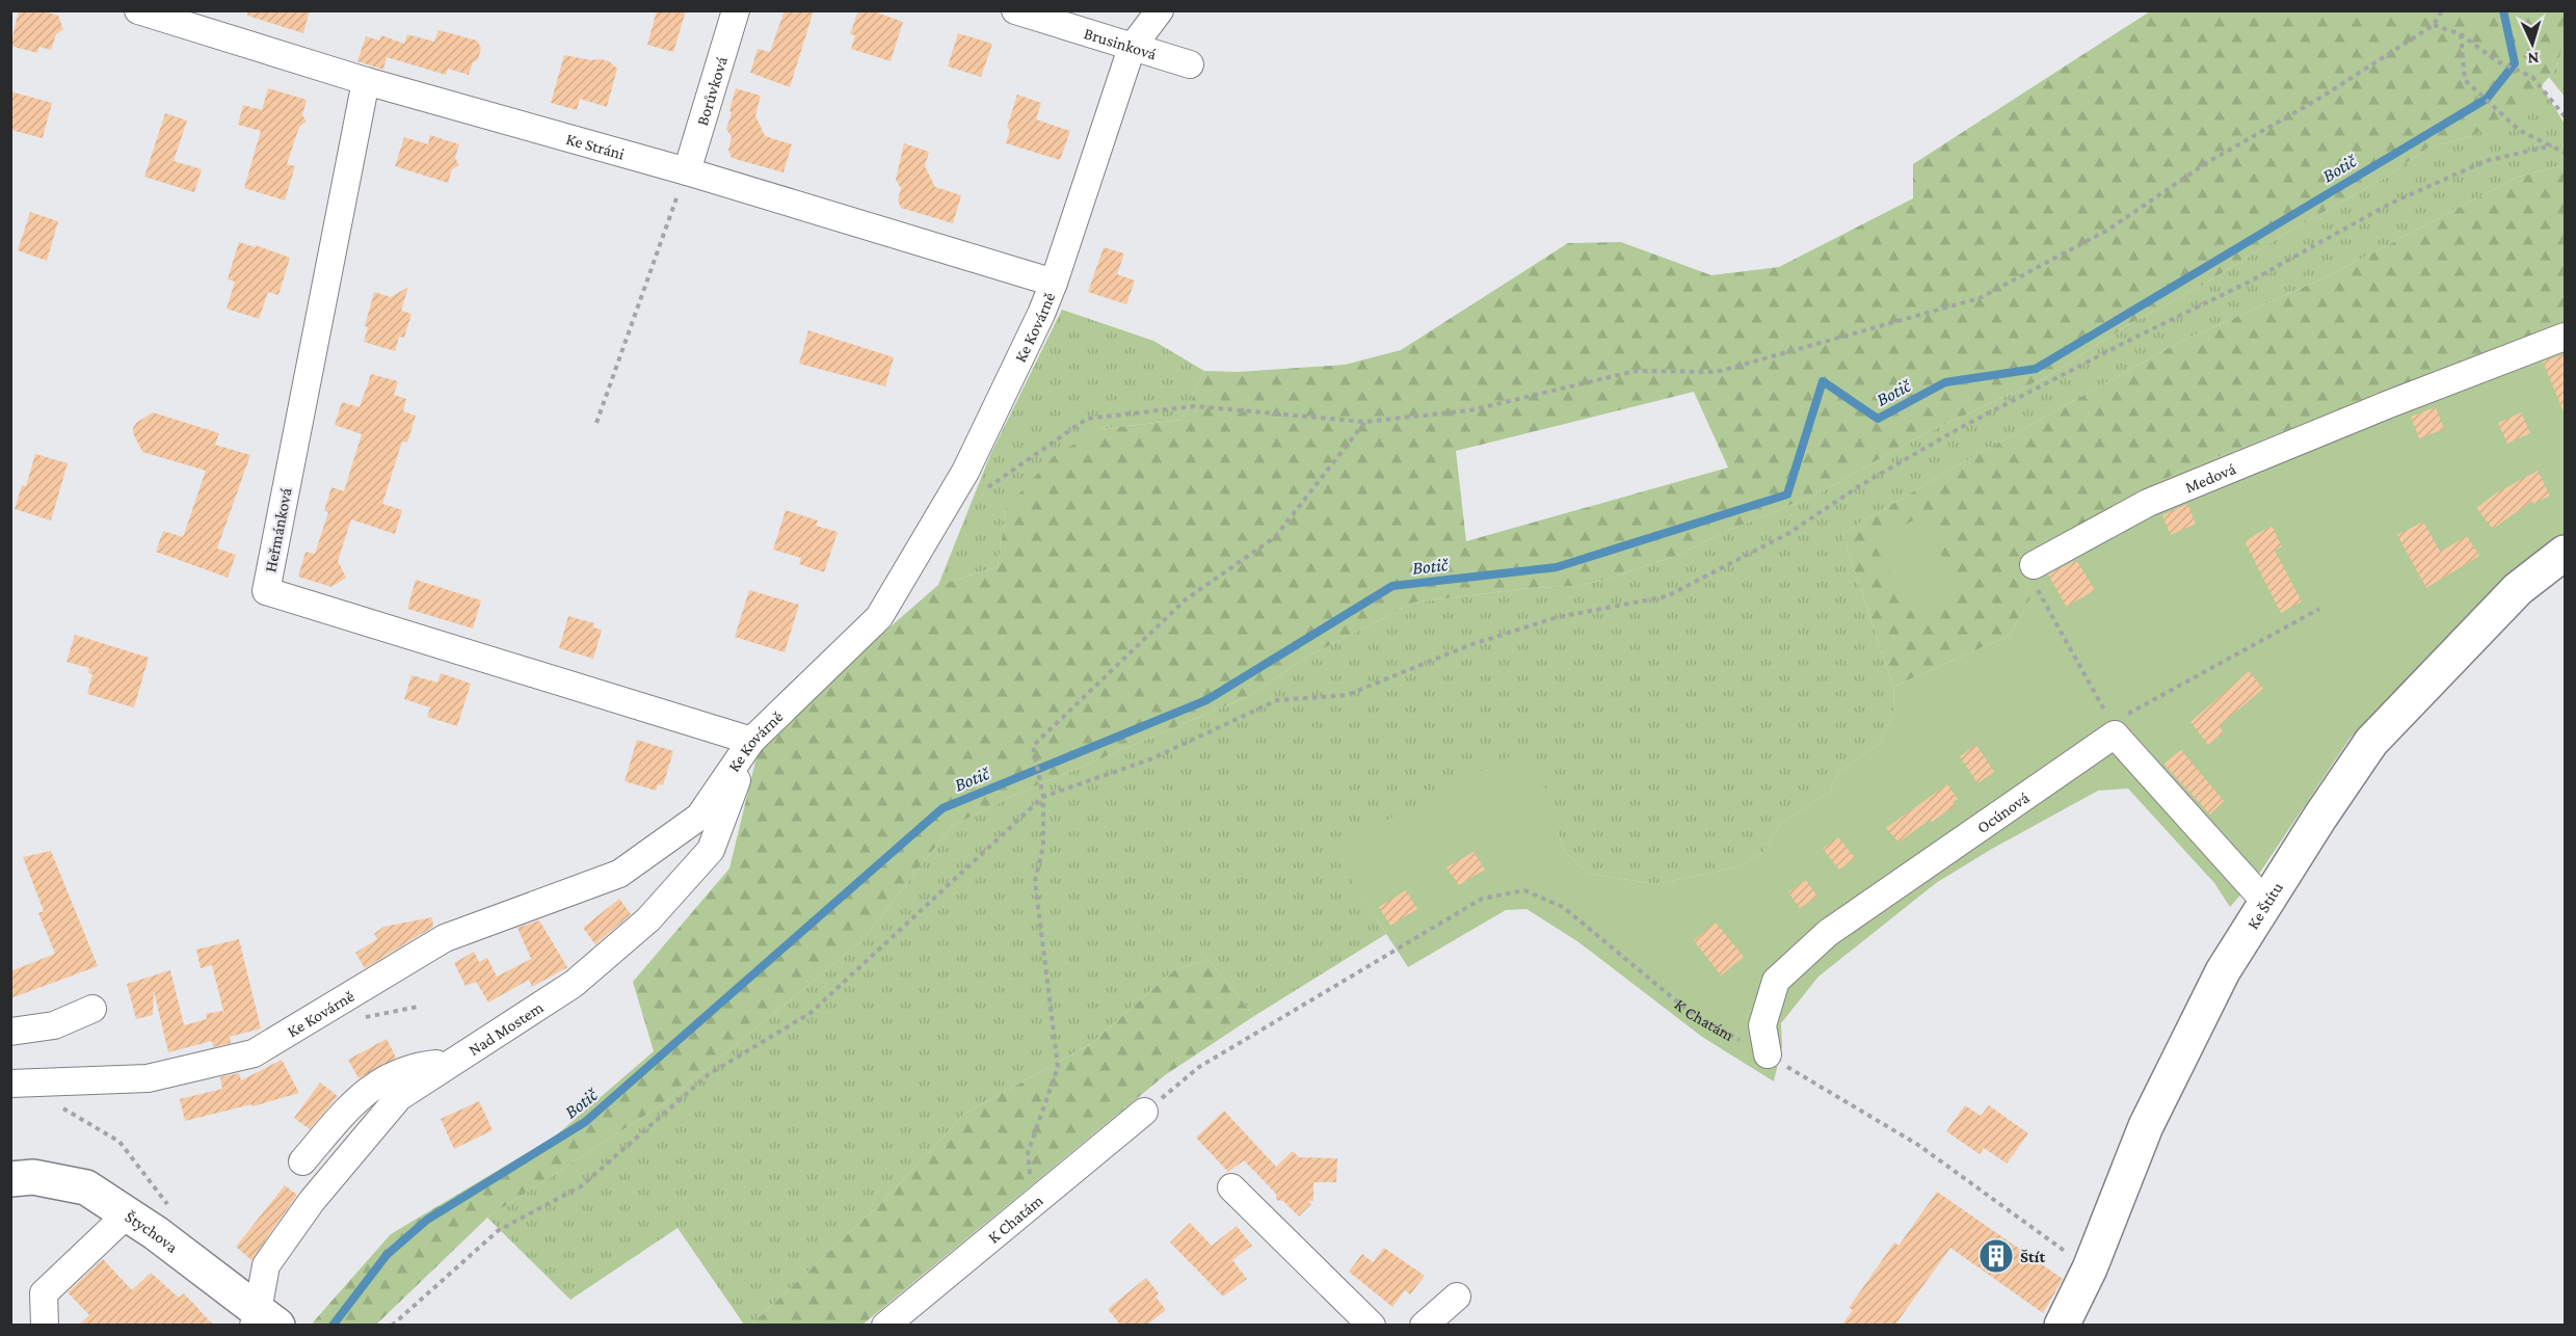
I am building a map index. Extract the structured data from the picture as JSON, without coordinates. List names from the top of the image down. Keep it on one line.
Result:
{"streets":{"street":["Brusinková","Borůvková","Ke Stráni","Ke Kovárně","Medová","Heřmánková","Ocúnová","Ke Štítu","K Chatám","Nad Mostem","Štychova"]},"crossings":[["Brusinková","Ke Kovárně"],["Borůvková","Ke Stráni"],["Ke Stráni","Ke Kovárně"],["Ke Stráni","Heřmánková"],["Ke Kovárně","Heřmánková"],["Ke Kovárně","Nad Mostem"],["Heřmánková","Nad Mostem"],["Ocúnová","K Chatám"],["Ke Štítu","K Chatám"],["Nad Mostem","Štychova"]],"water":["Botič"],"places":{"building":["Štít"]},"north":"bottom"}
